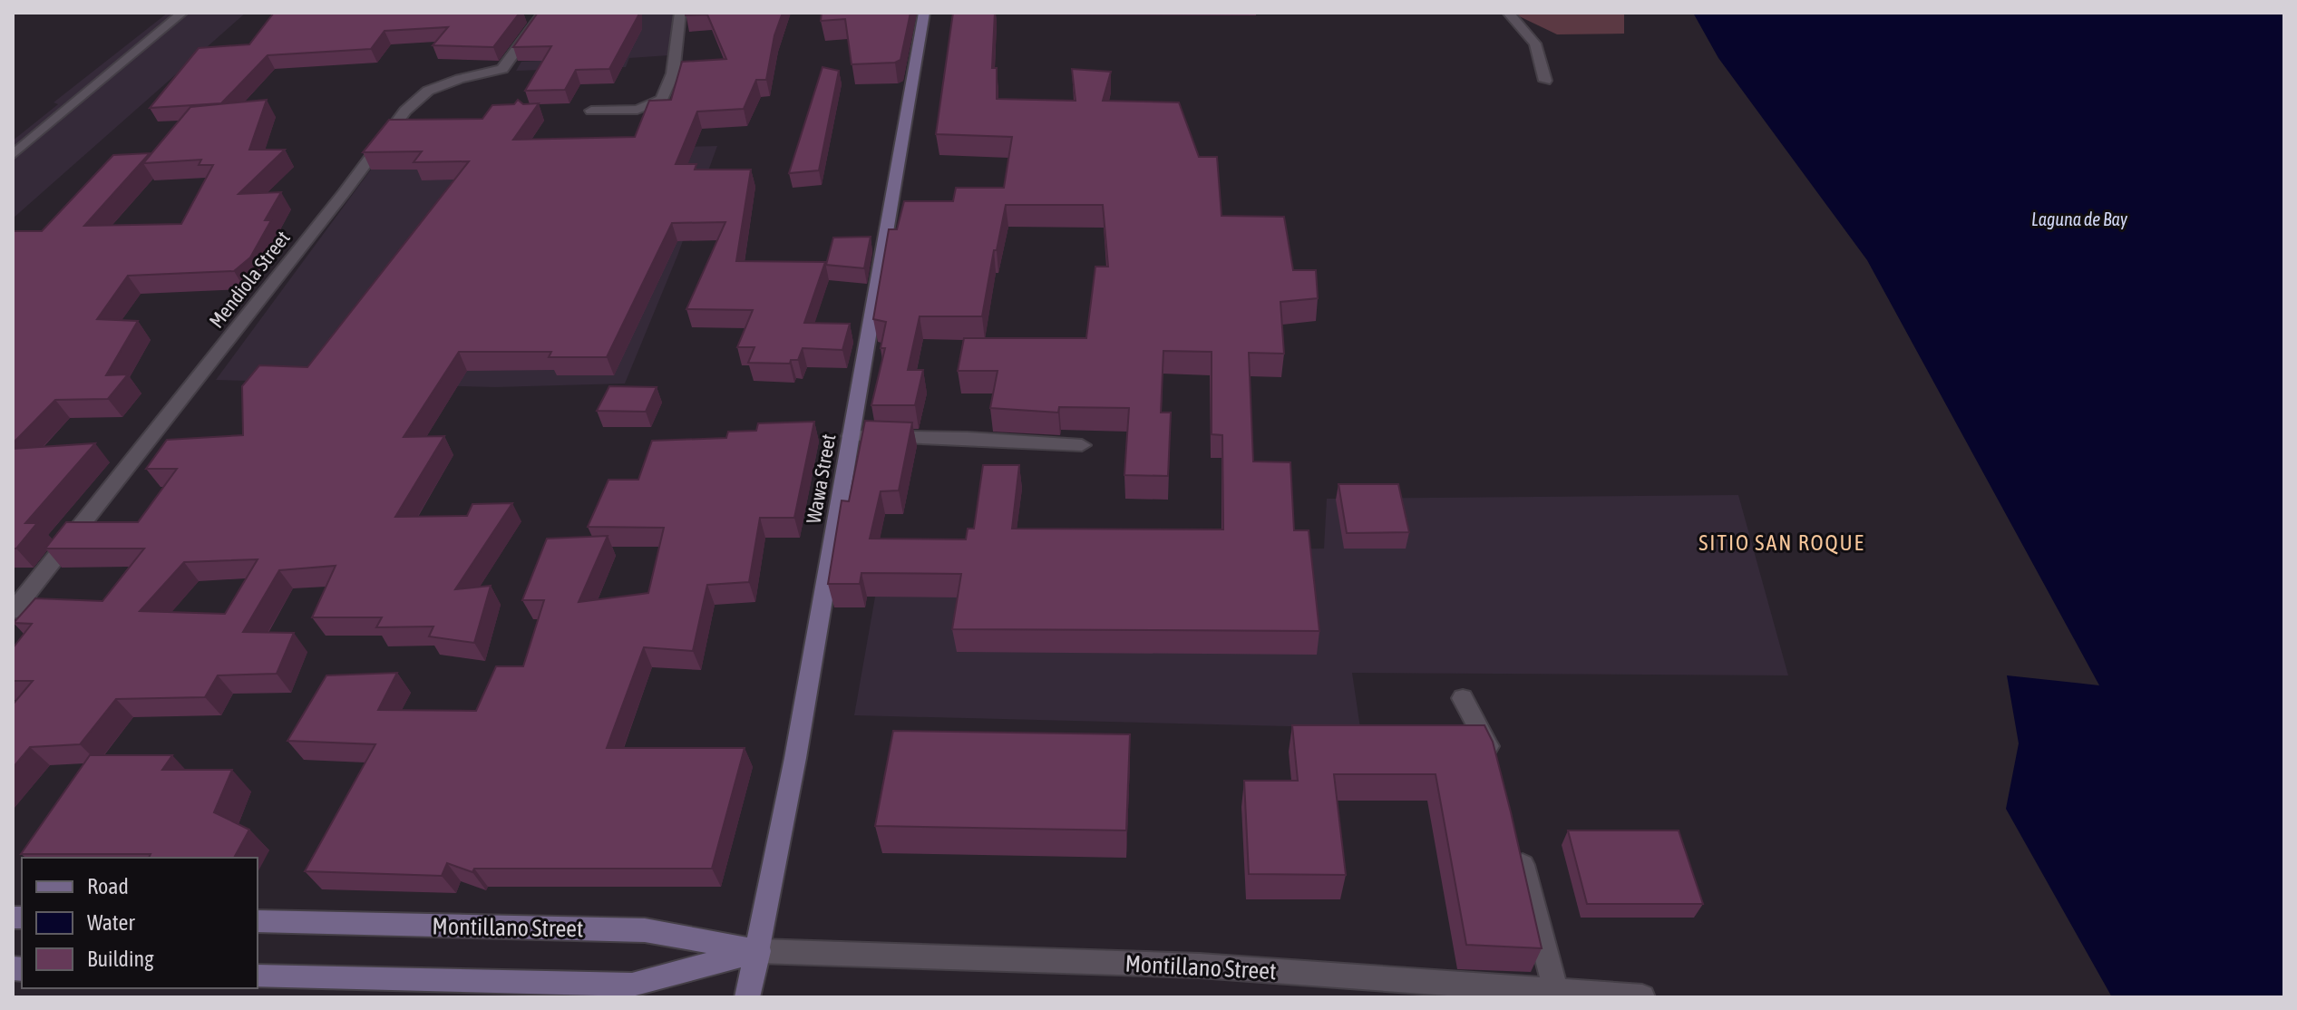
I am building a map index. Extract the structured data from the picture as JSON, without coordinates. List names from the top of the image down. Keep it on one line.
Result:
{"streets":{"main road":["Wawa Street","Montillano Street"],"street":["Mendiola Street"]},"crossings":[["Wawa Street","Montillano Street"]],"districts":["SITIO SAN ROQUE"],"water":["Laguna de Bay"],"legend":["Road","Water","Building"]}
